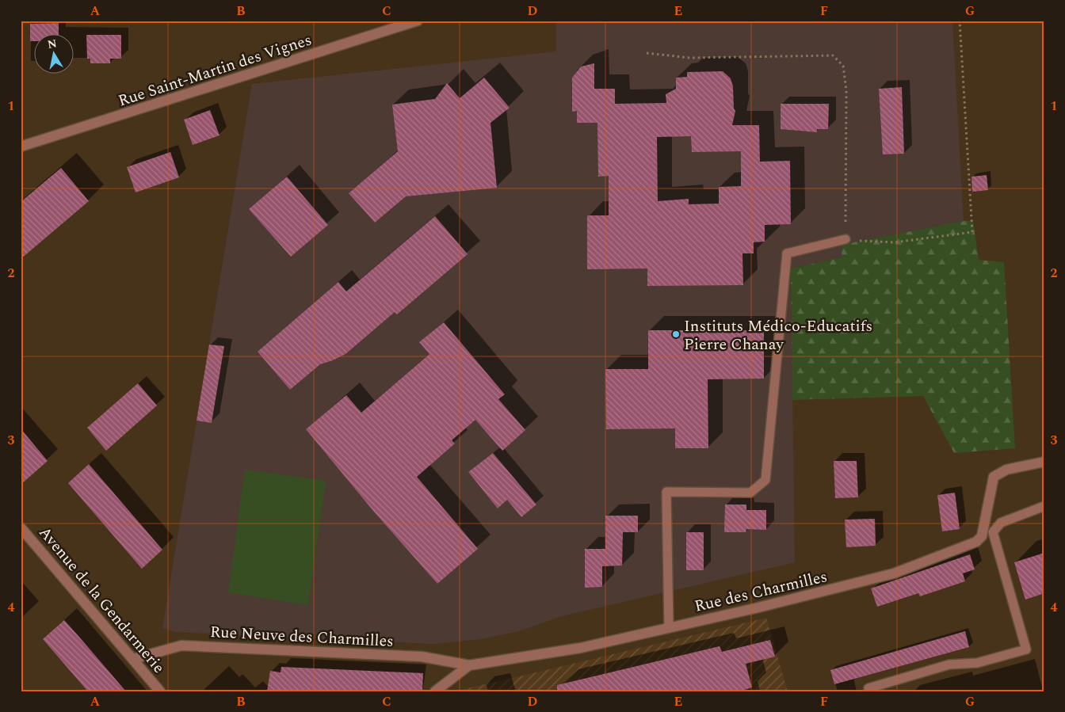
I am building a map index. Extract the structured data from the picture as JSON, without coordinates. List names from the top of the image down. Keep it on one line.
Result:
{"streets":{"street":["Rue Saint-Martin des Vignes","Rue des Charmilles","Avenue de la Gendarmerie","Rue Neuve des Charmilles"]},"crossings":[["Rue des Charmilles","Rue Neuve des Charmilles"],["Avenue de la Gendarmerie","Rue Neuve des Charmilles"]],"places":["Instituts Médico-Educatifs Pierre Chanay"],"north":"top","grid":{"columns":["A","B","C","D","E","F","G"],"rows":["1","2","3","4"]}}
